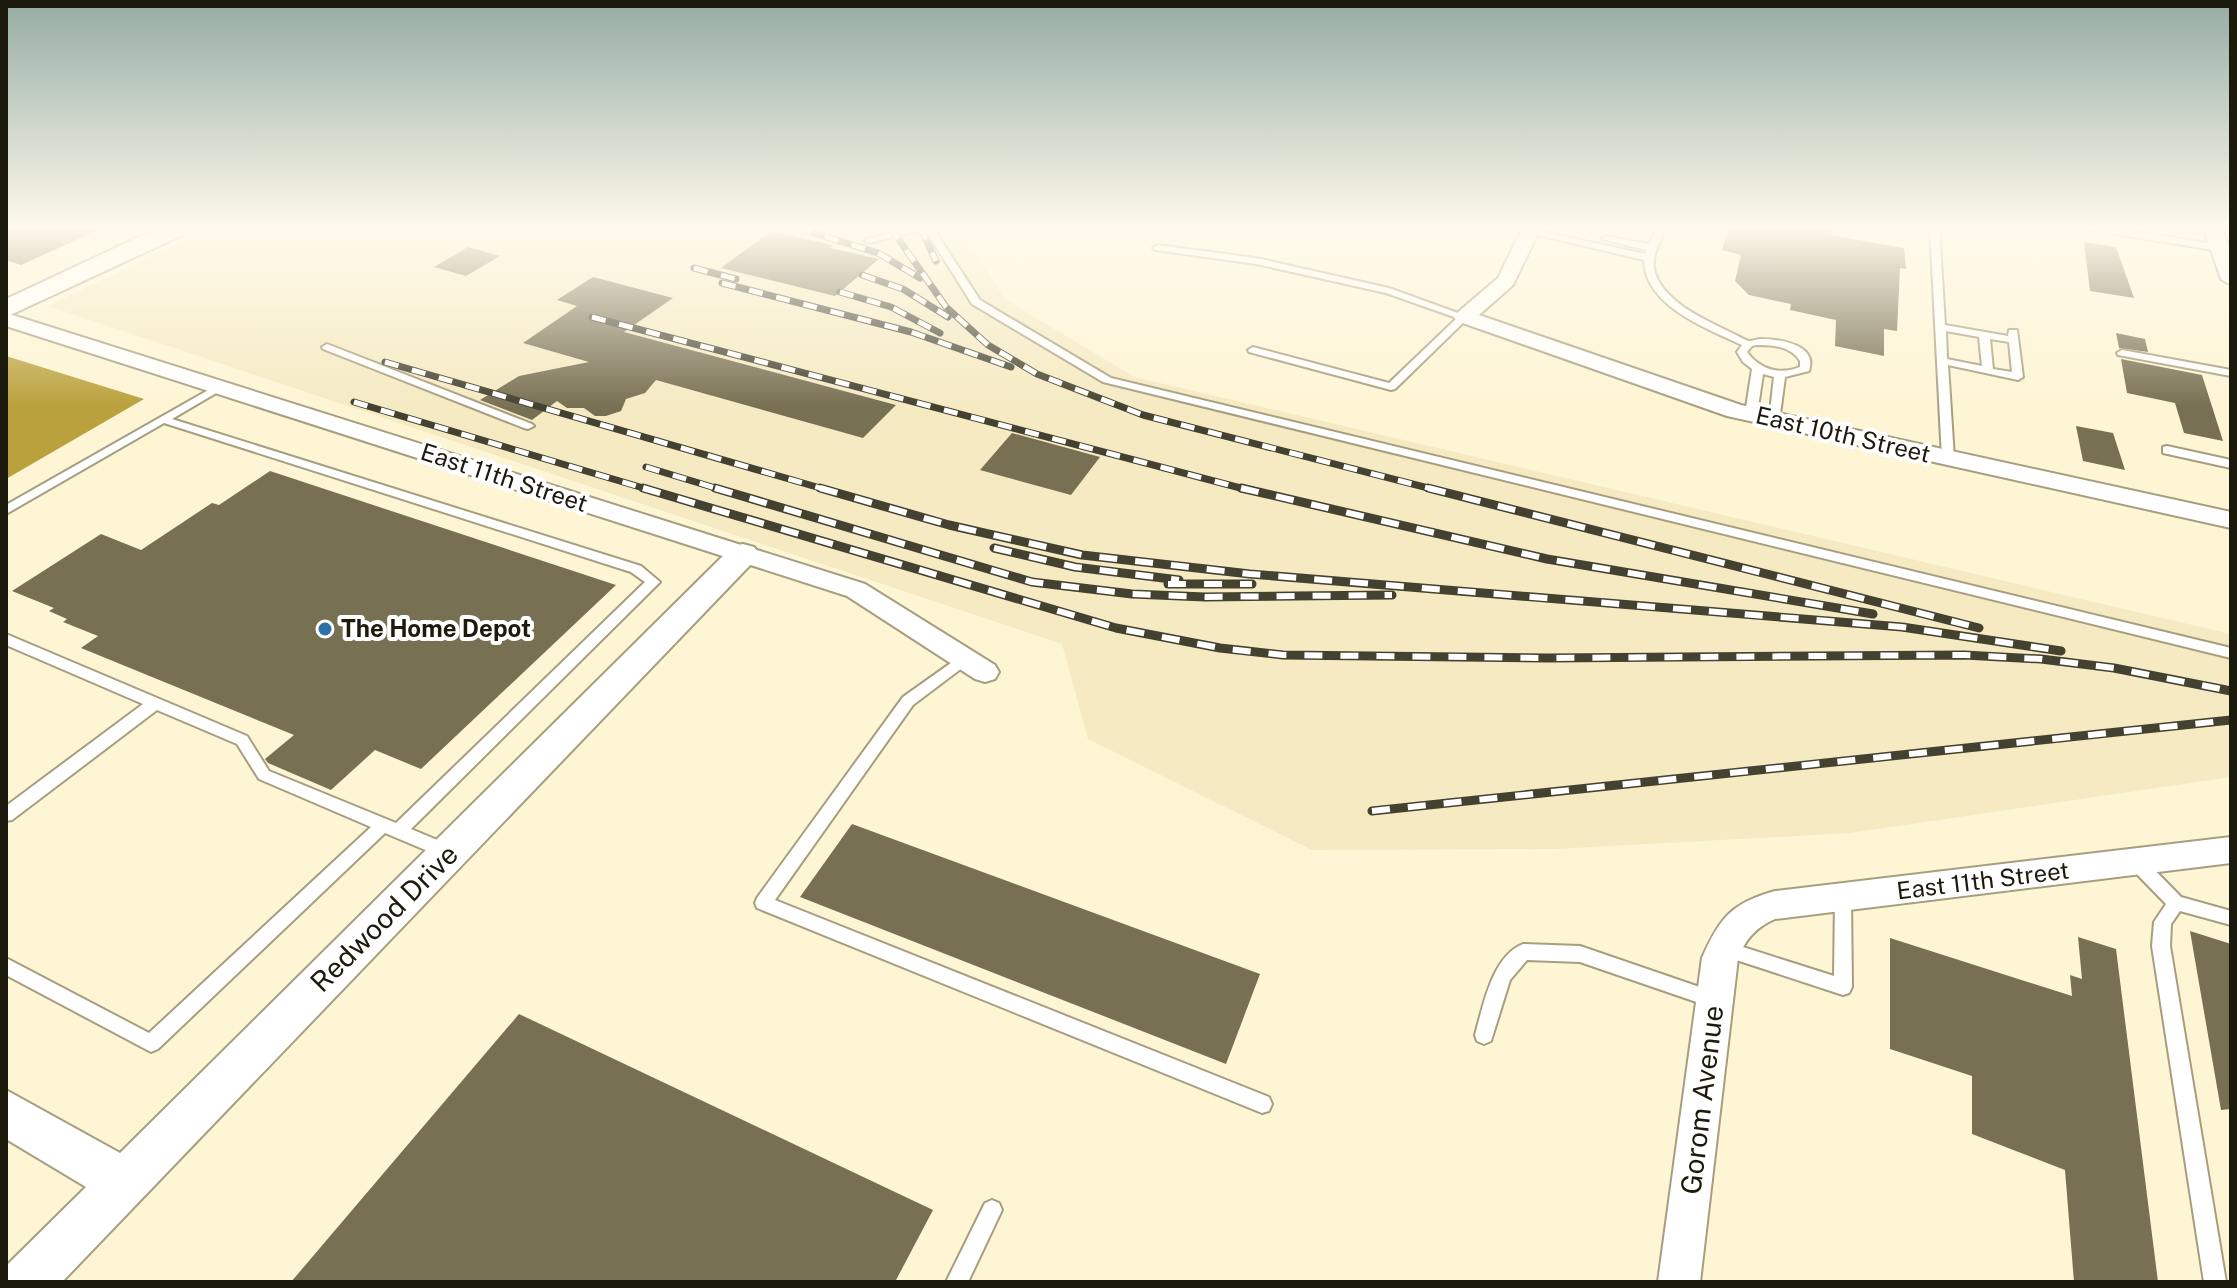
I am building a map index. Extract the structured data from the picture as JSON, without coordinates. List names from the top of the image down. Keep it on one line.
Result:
{"streets":{"street":["East 10th Street","East 11th Street","Redwood Drive","Gorom Avenue"]},"crossings":[["East 11th Street","Redwood Drive"],["East 11th Street","Gorom Avenue"]],"places":["The Home Depot"]}
